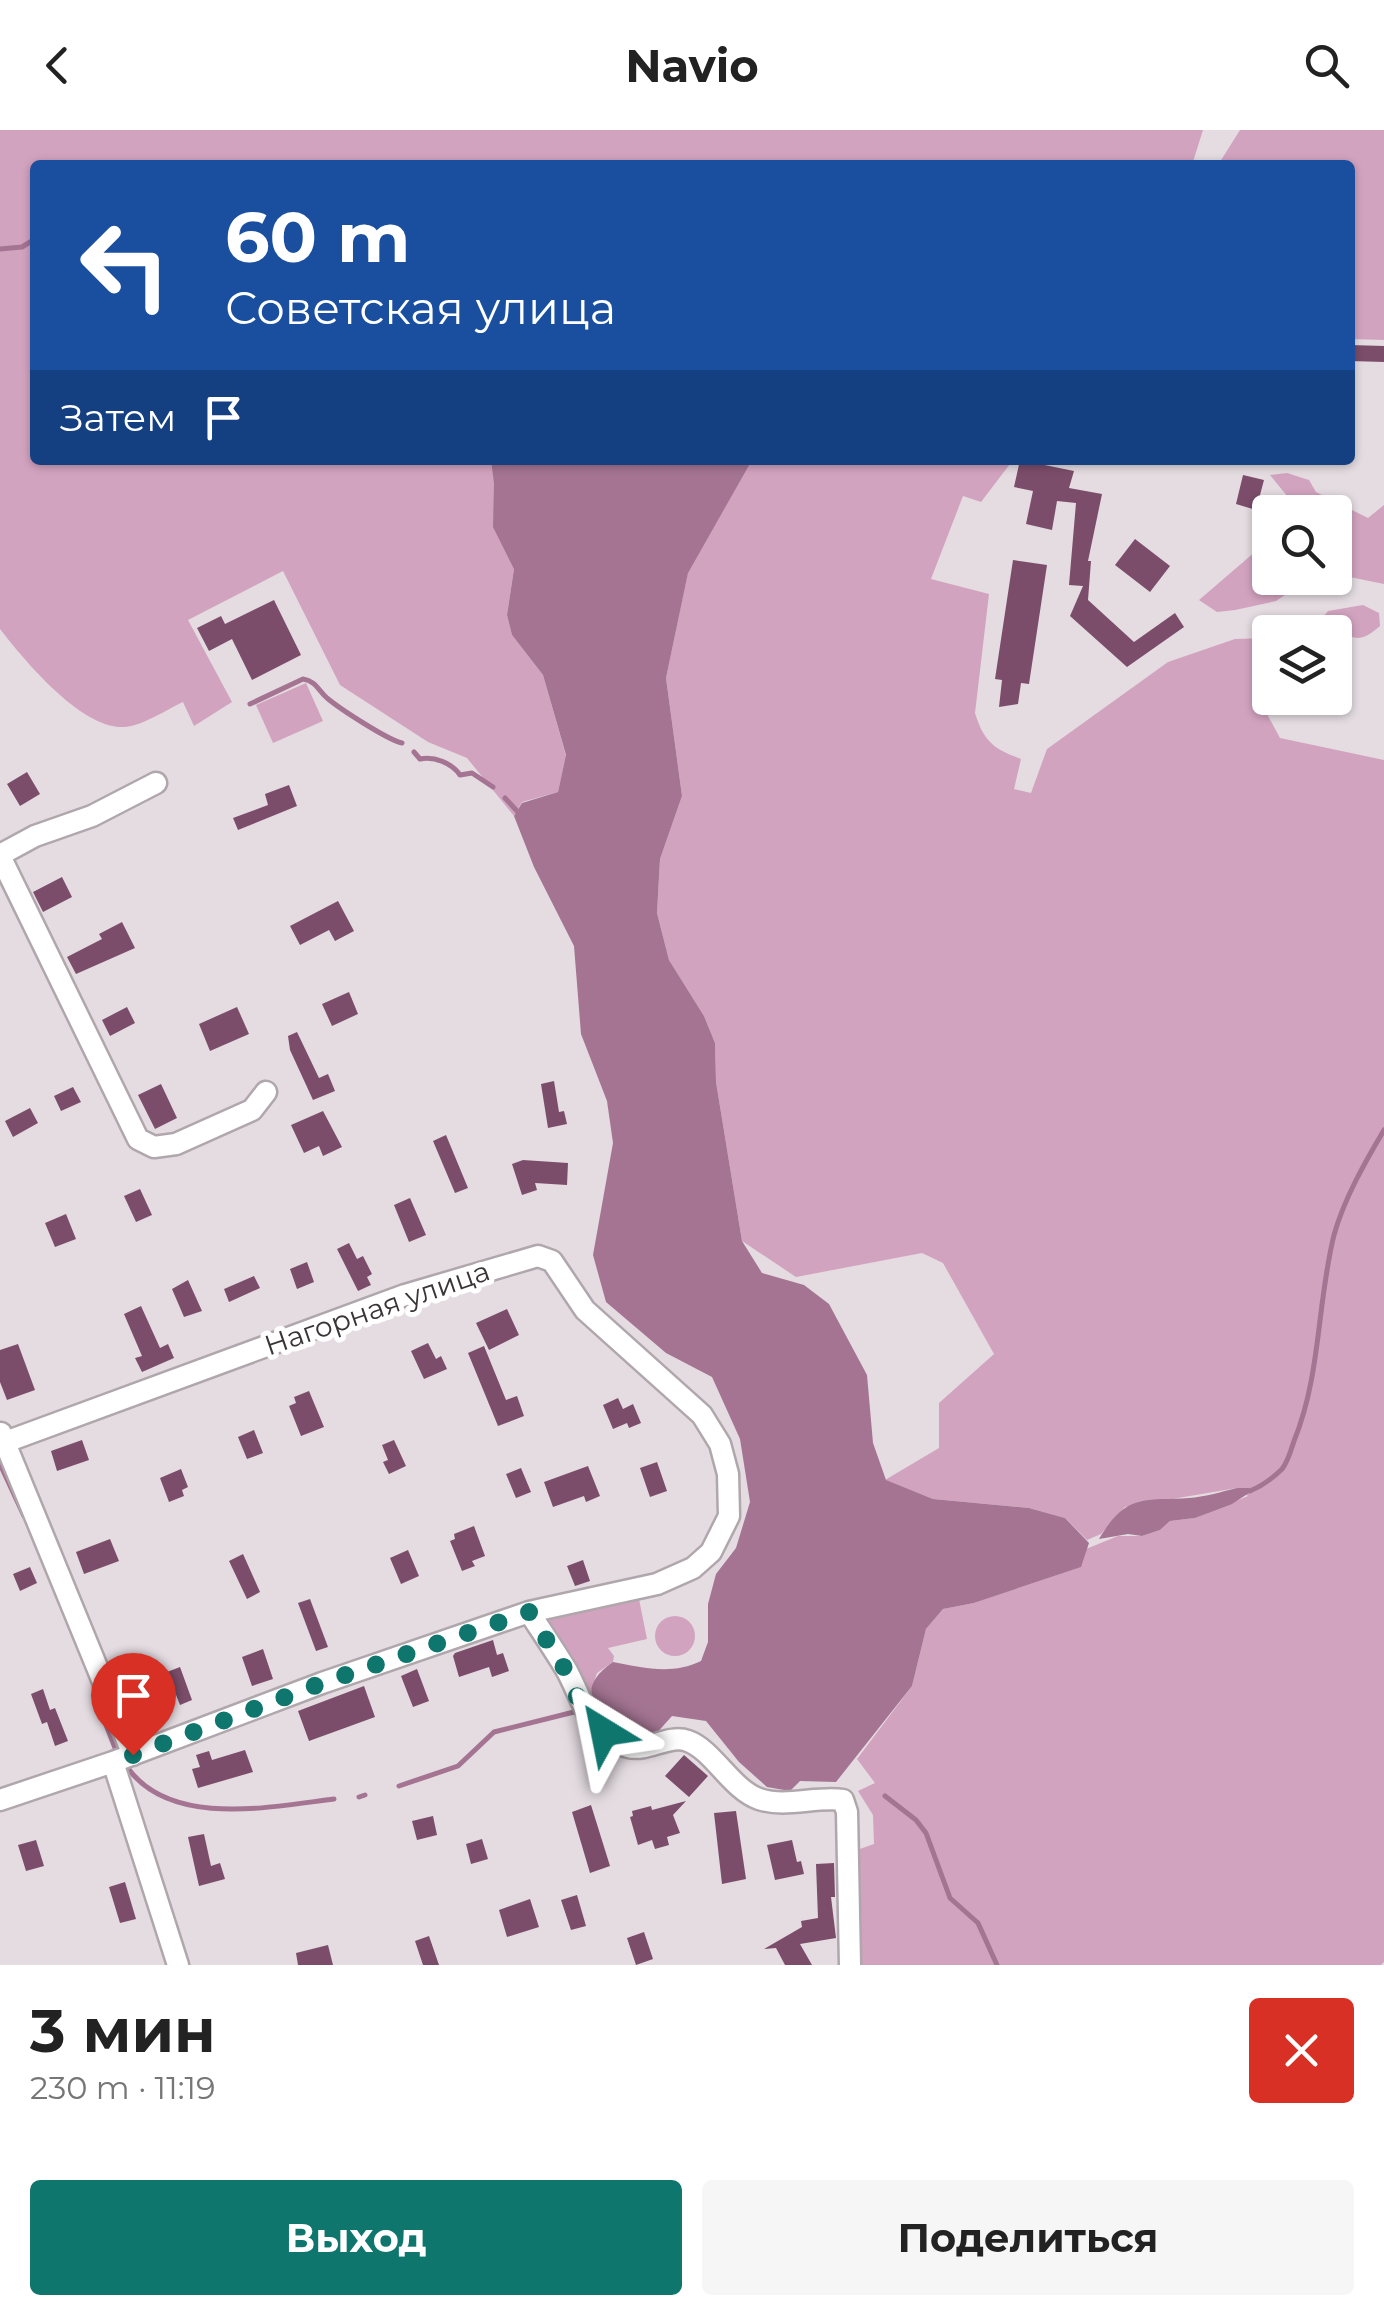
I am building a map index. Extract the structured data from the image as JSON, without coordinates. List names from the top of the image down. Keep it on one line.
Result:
{"streets":{"street":["Нагорная улица"]},"page":{"header":"Navio","turn":["60 m","Советская улица"],"then":"Затем","heading":["3 мин","230 m · 11:19"],"buttons":["Выход","Поделиться"]}}
